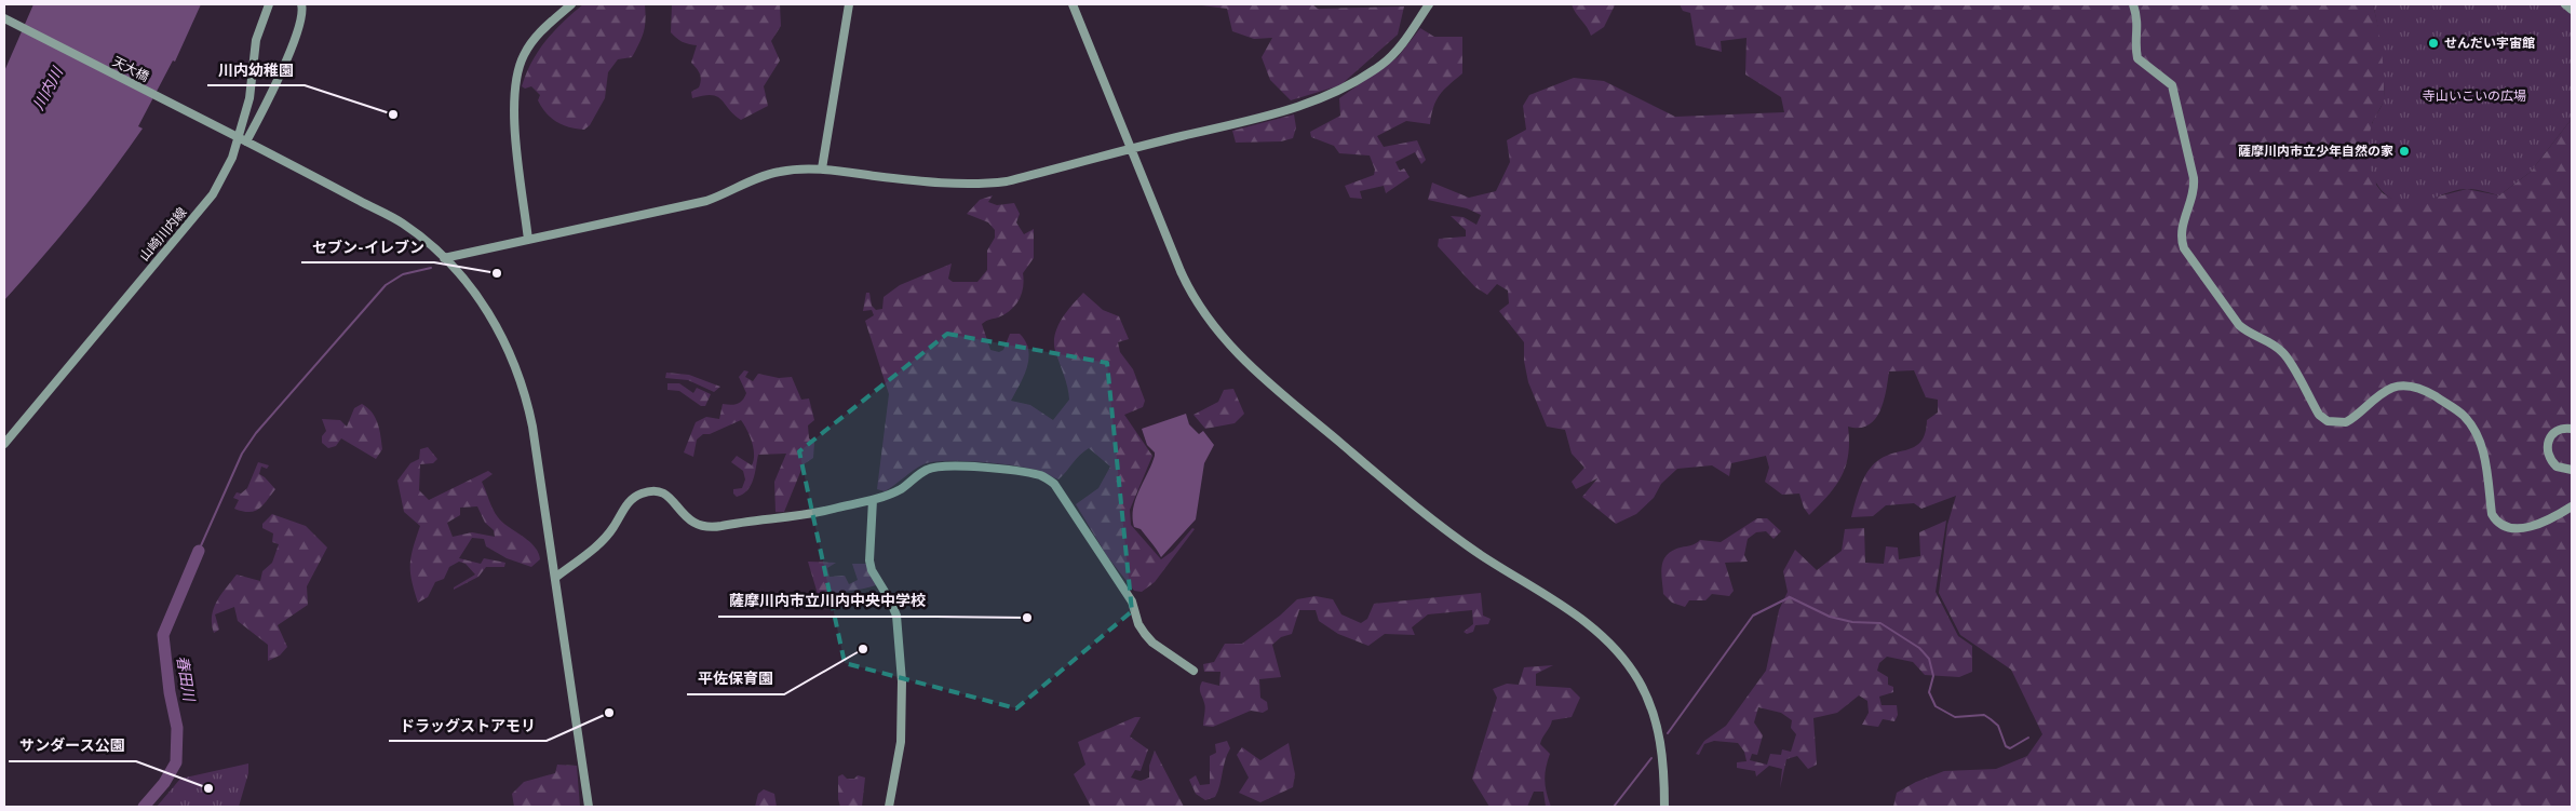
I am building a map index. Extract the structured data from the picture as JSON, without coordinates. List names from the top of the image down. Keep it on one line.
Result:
{"streets":{"street":["天大橋","山崎川内線"]},"water":["川内川","春田川"],"parks":["寺山いこいの広場"],"places":["せんだい宇宙館","川内幼稚園","薩摩川内市立少年自然の家","セブン-イレブン","薩摩川内市立川内中央中学校","平佐保育園","ドラッグストアモリ","サンダース公園"]}
